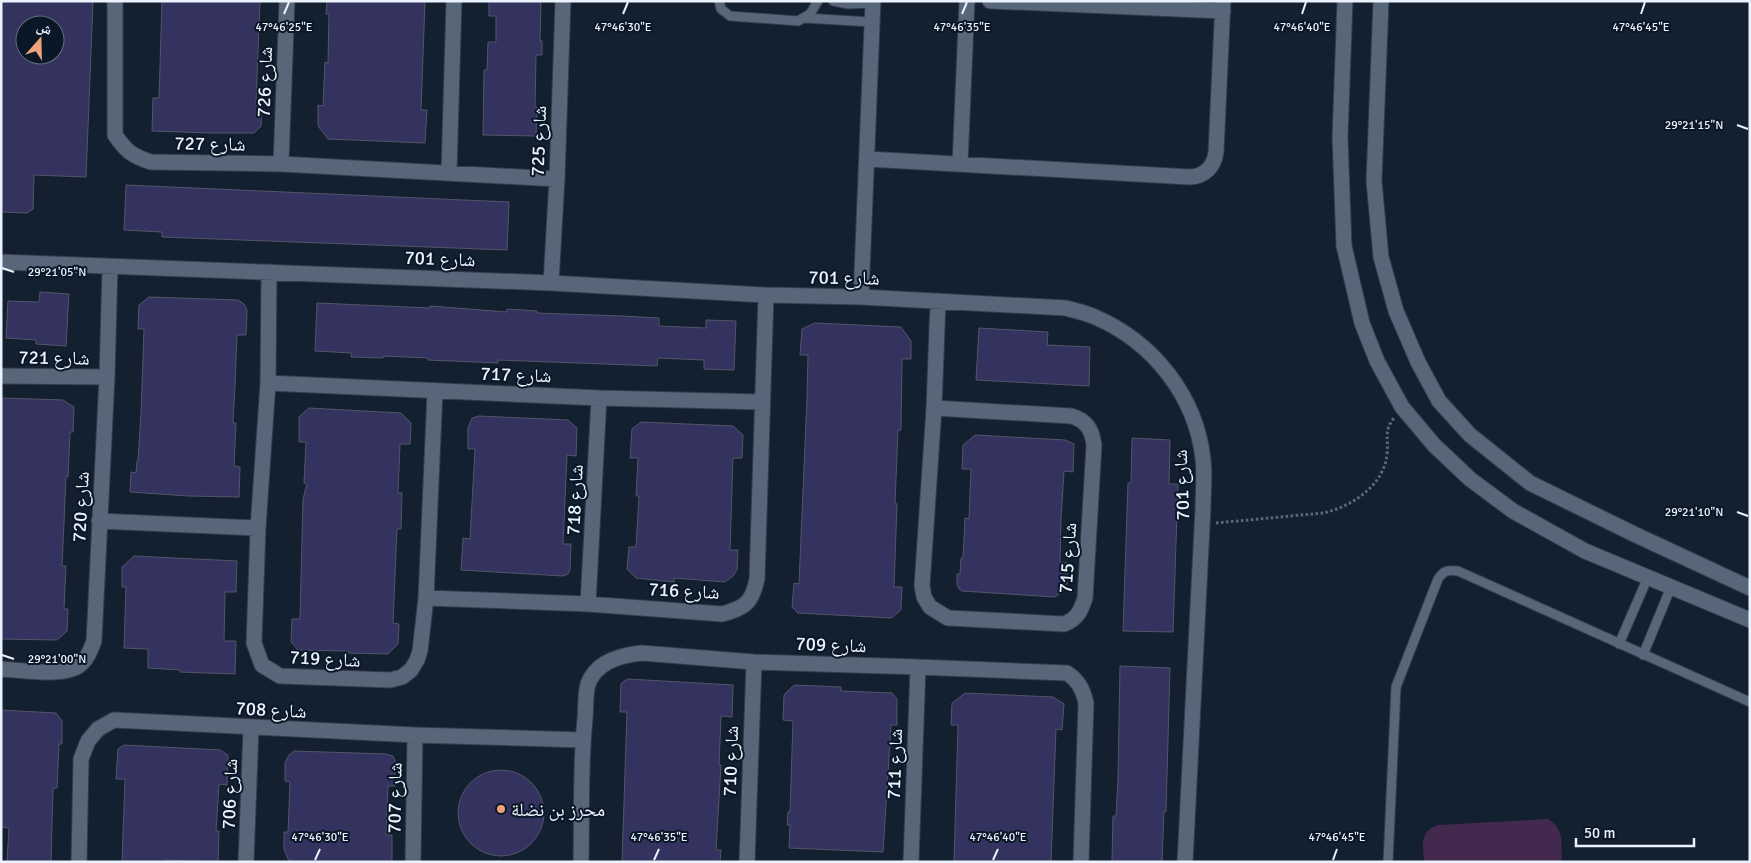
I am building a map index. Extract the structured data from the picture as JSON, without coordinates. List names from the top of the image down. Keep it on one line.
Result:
{"streets":{"street":["شارع 726","شارع 725","شارع 727","شارع 701","شارع 721","شارع 717","شارع 718","شارع 720","شارع 715","شارع 716","شارع 709","شارع 719","شارع 708","شارع 710","شارع 711","شارع 706","شارع 707"]},"crossings":[["شارع 726","شارع 727"],["شارع 725","شارع 727"],["شارع 725","شارع 701"],["شارع 701","شارع 720"],["شارع 701","شارع 715"],["شارع 701","شارع 716"],["شارع 701","شارع 719"],["شارع 721","شارع 720"],["شارع 717","شارع 718"],["شارع 717","شارع 716"],["شارع 717","شارع 719"],["شارع 718","شارع 716"],["شارع 716","شارع 719"],["شارع 709","شارع 708"],["شارع 709","شارع 710"],["شارع 709","شارع 711"],["شارع 708","شارع 706"],["شارع 708","شارع 707"]],"places":["محرز بن نضلة"],"scale_bar":"50 m","north":"top","coordinates":["47°46'30\"E","47°46'35\"E","47°46'40\"E","47°46'45\"E","47°46'25\"E","29°21'15\"N","29°21'05\"N","29°21'10\"N","29°21'00\"N"]}
